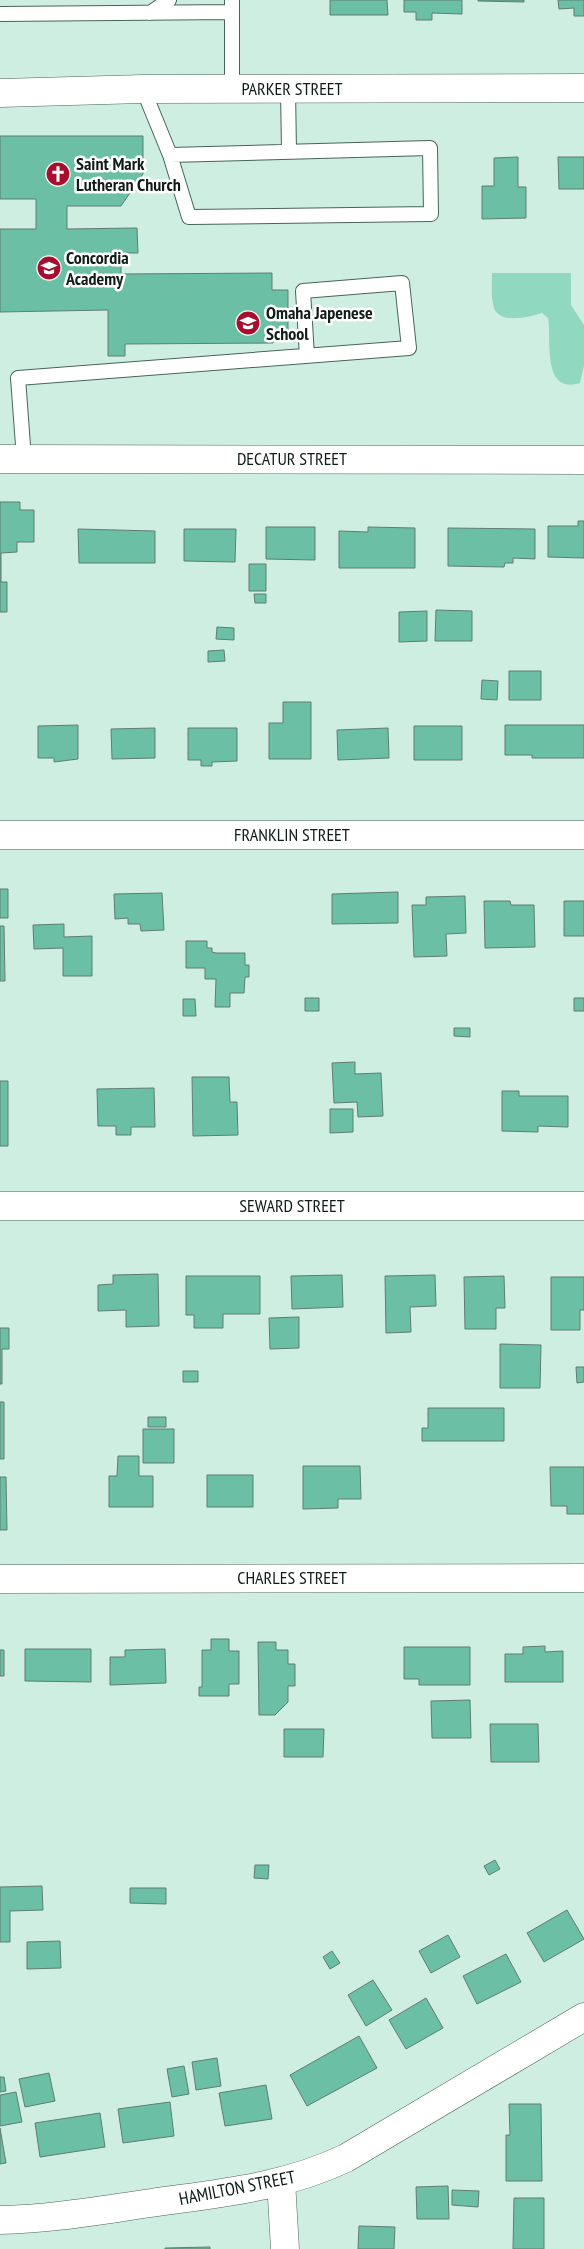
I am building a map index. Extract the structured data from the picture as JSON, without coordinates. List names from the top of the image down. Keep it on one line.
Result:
{"streets":{"street":["PARKER STREET","DECATUR STREET","FRANKLIN STREET","SEWARD STREET","CHARLES STREET","HAMILTON STREET"]},"places":{"church":["Saint Mark Lutheran Church"],"school or university":["Concordia Academy","Omaha Japenese School"]}}
